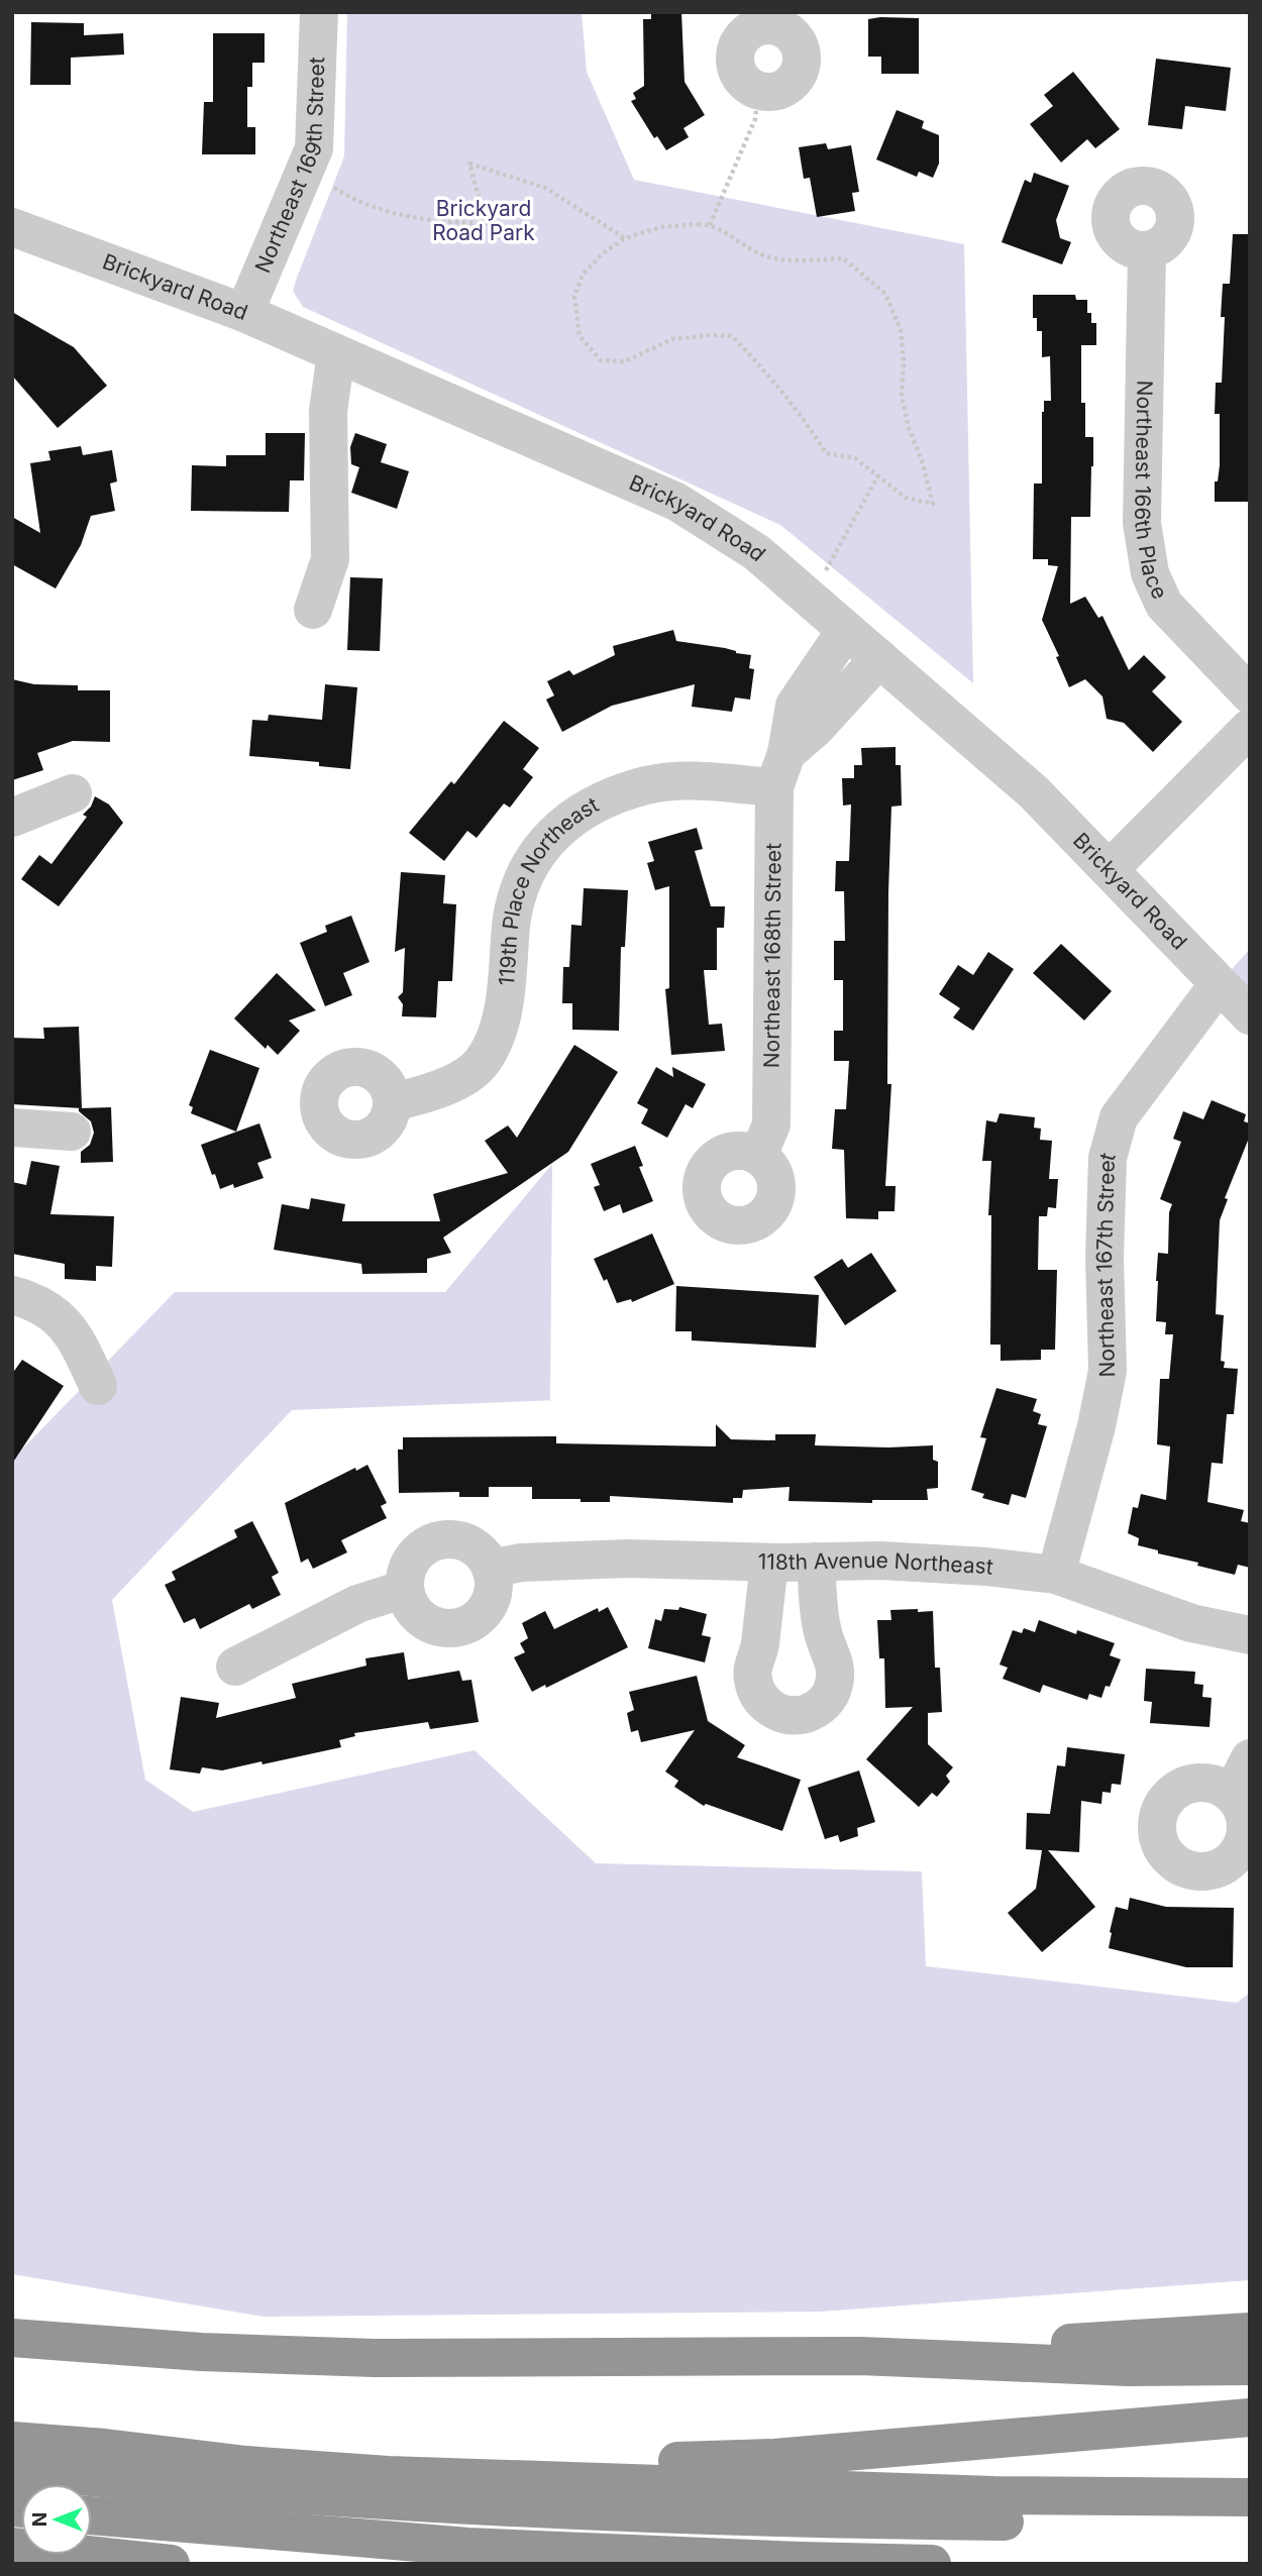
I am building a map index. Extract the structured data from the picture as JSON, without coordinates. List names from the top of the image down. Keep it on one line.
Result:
{"streets":{"street":["Northeast 169th Street","Brickyard Road","Northeast 166th Place","119th Place Northeast","Northeast 168th Street","Northeast 167th Street","118th Avenue Northeast"]},"crossings":[["Northeast 169th Street","Brickyard Road"],["Brickyard Road","Northeast 168th Street"],["Brickyard Road","Northeast 167th Street"],["119th Place Northeast","Northeast 168th Street"],["Northeast 167th Street","118th Avenue Northeast"]],"parks":["Brickyard Road Park"],"north":"left"}
